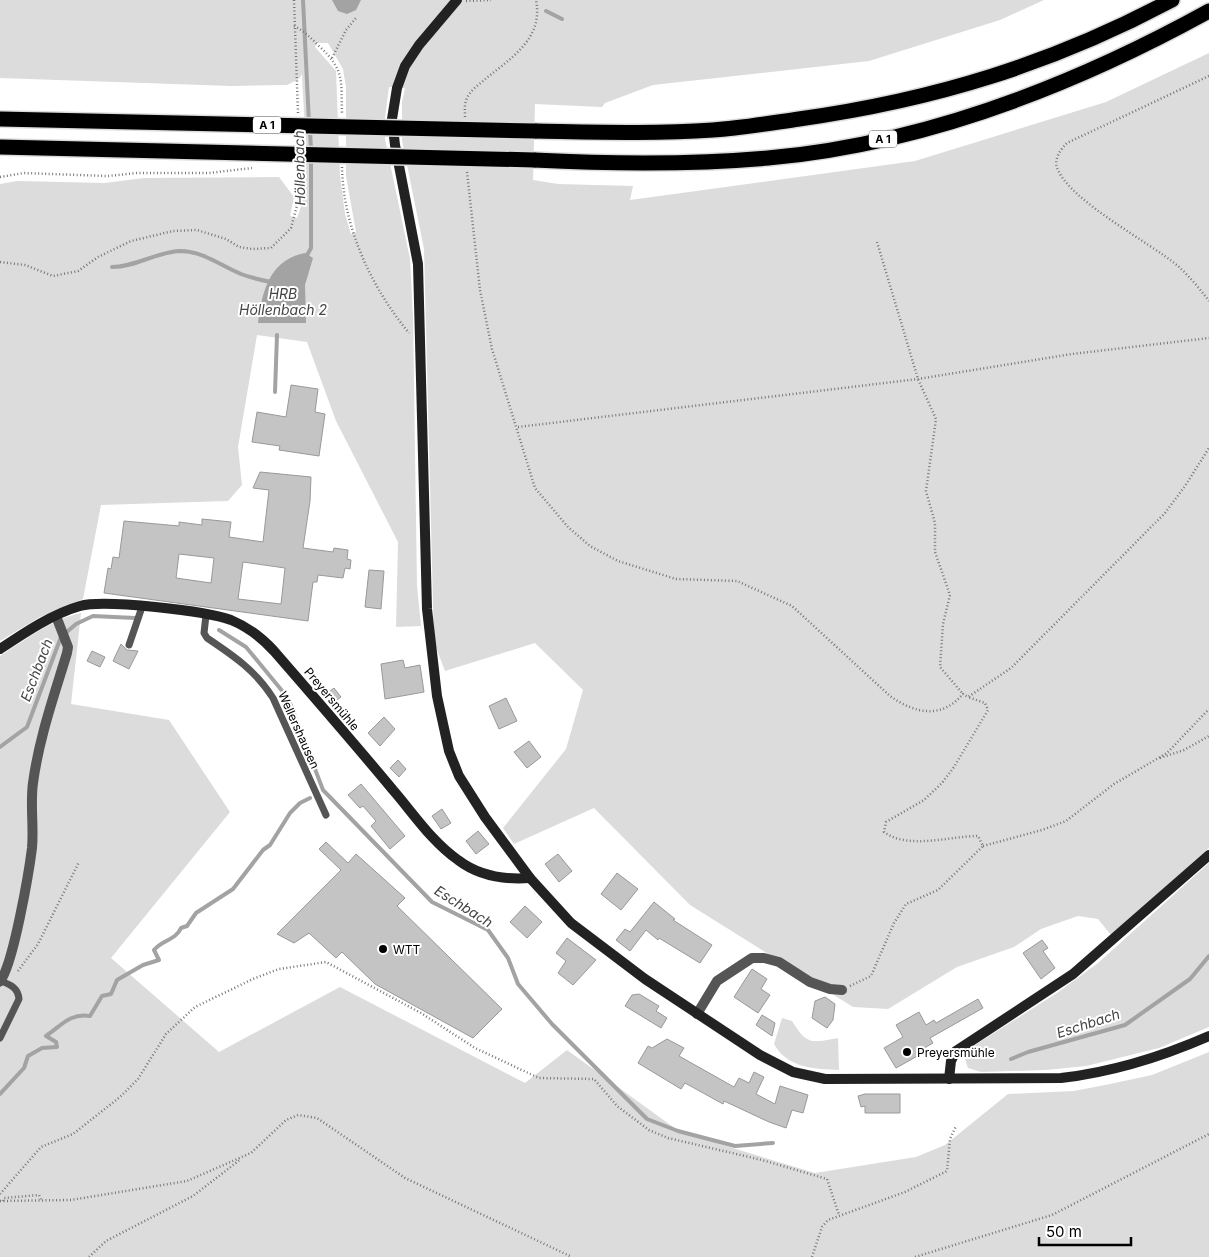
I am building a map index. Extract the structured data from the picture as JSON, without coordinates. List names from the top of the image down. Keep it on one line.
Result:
{"streets":{"highway":["A 1"],"main road":["Preyersmühle"],"lane":["Wellershausen"]},"crossings":[["Preyersmühle","Wellershausen"]],"water":["Höllenbach","HRB Höllenbach 2","Eschbach"],"places":["WTT","Preyersmühle"],"scale_bar":"50 m"}
